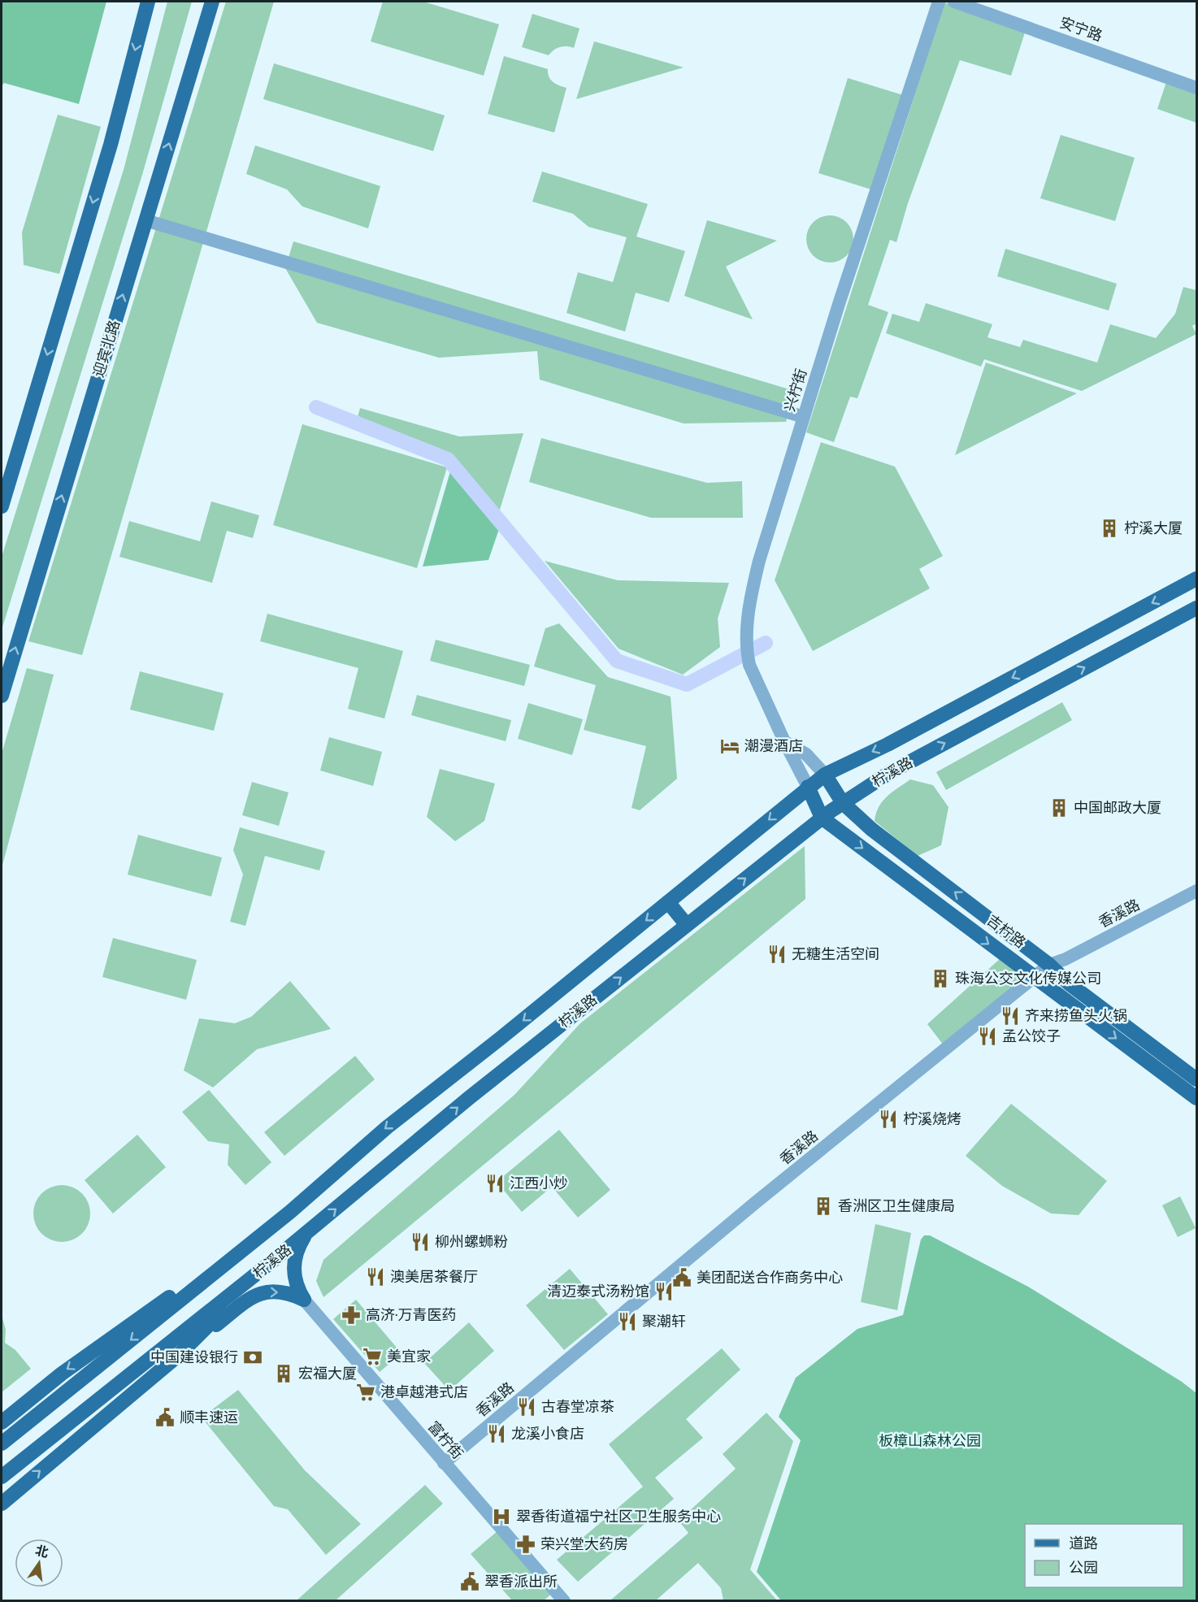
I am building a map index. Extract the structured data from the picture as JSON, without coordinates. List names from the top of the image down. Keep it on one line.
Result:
{"streets":{"main road":["迎宾北路","柠溪路","吉柠路"],"street":["安宁路","兴柠街","香溪路","富柠街"]},"crossings":[["兴柠街","柠溪路"],["柠溪路","吉柠路"],["香溪路","吉柠路"],["香溪路","富柠街"]],"parks":["板樟山森林公园"],"places":{"building":["柠溪大厦","中国邮政大厦","珠海公交文化传媒公司","香洲区卫生健康局","宏福大厦"],"hotel":["潮漫酒店"],"restaurant":["无糖生活空间","齐来捞鱼头火锅","孟公饺子","柠溪烧烤","江西小炒","柳州螺蛳粉","澳美居茶餐厅","清迈泰式汤粉馆","聚潮轩","古春堂凉茶","龙溪小食店"],"public building":["美团配送合作商务中心","顺丰速运","翠香派出所"],"pharmacy":["高济·万青医药","荣兴堂大药房"],"supermarket":["美宜家","港卓越港式店"],"bank":["中国建设银行"],"hospital":["翠香街道福宁社区卫生服务中心"]},"legend":["道路","公园"],"north":"top"}
